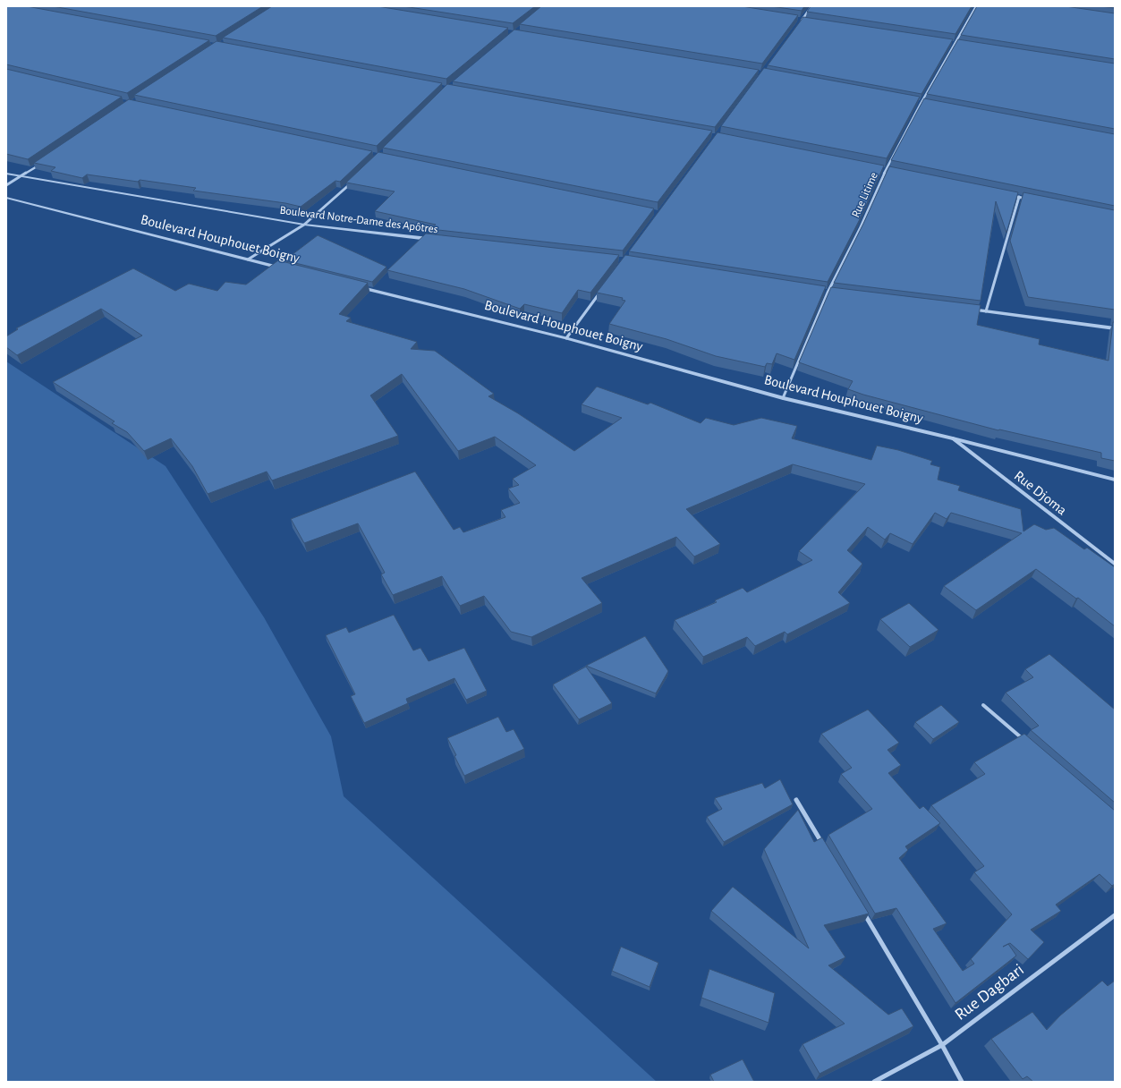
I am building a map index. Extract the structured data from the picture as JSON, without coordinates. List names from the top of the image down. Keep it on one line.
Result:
{"streets":{"street":["Rue Litime","Boulevard Notre-Dame des Apôtres","Boulevard Houphouet Boigny","Rue Djoma","Rue Dagbari"]},"crossings":[["Rue Litime","Boulevard Houphouet Boigny"],["Boulevard Houphouet Boigny","Rue Djoma"]]}
